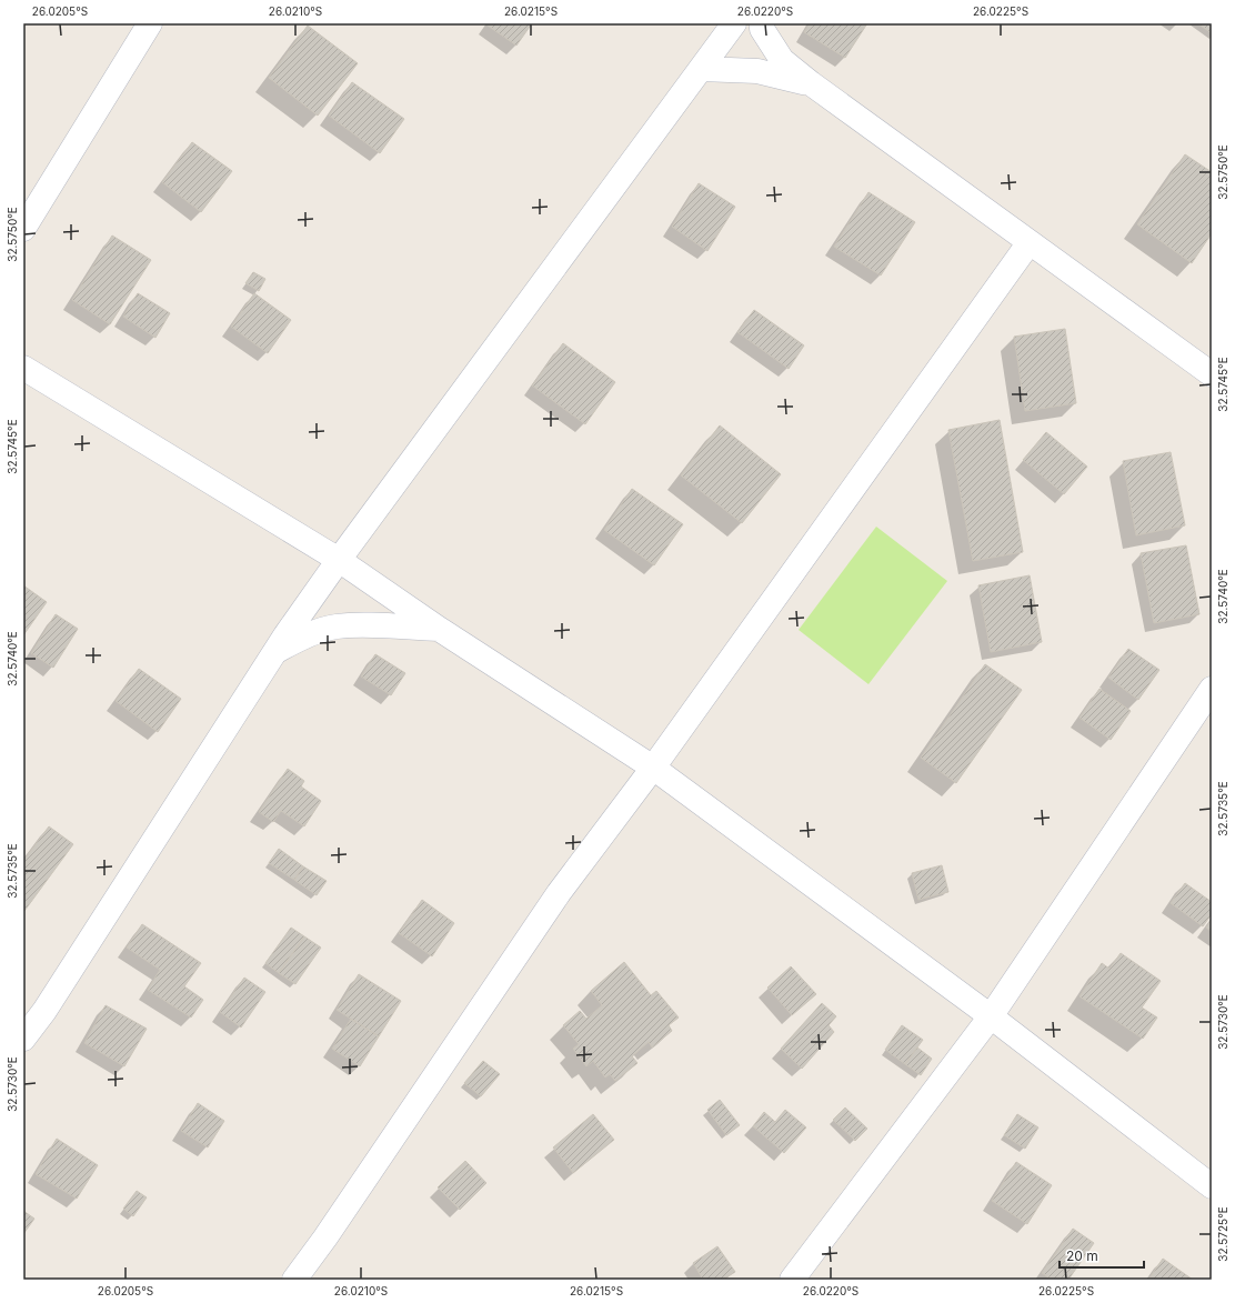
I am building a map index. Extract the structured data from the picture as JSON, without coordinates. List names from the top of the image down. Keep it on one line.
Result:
{"scale_bar":"20 m","coordinates":["26.0205°S","26.0210°S","26.0215°S","26.0220°S","26.0225°S","32.5750°E","32.5745°E","32.5740°E","32.5735°E","32.5730°E","32.5725°E"]}
